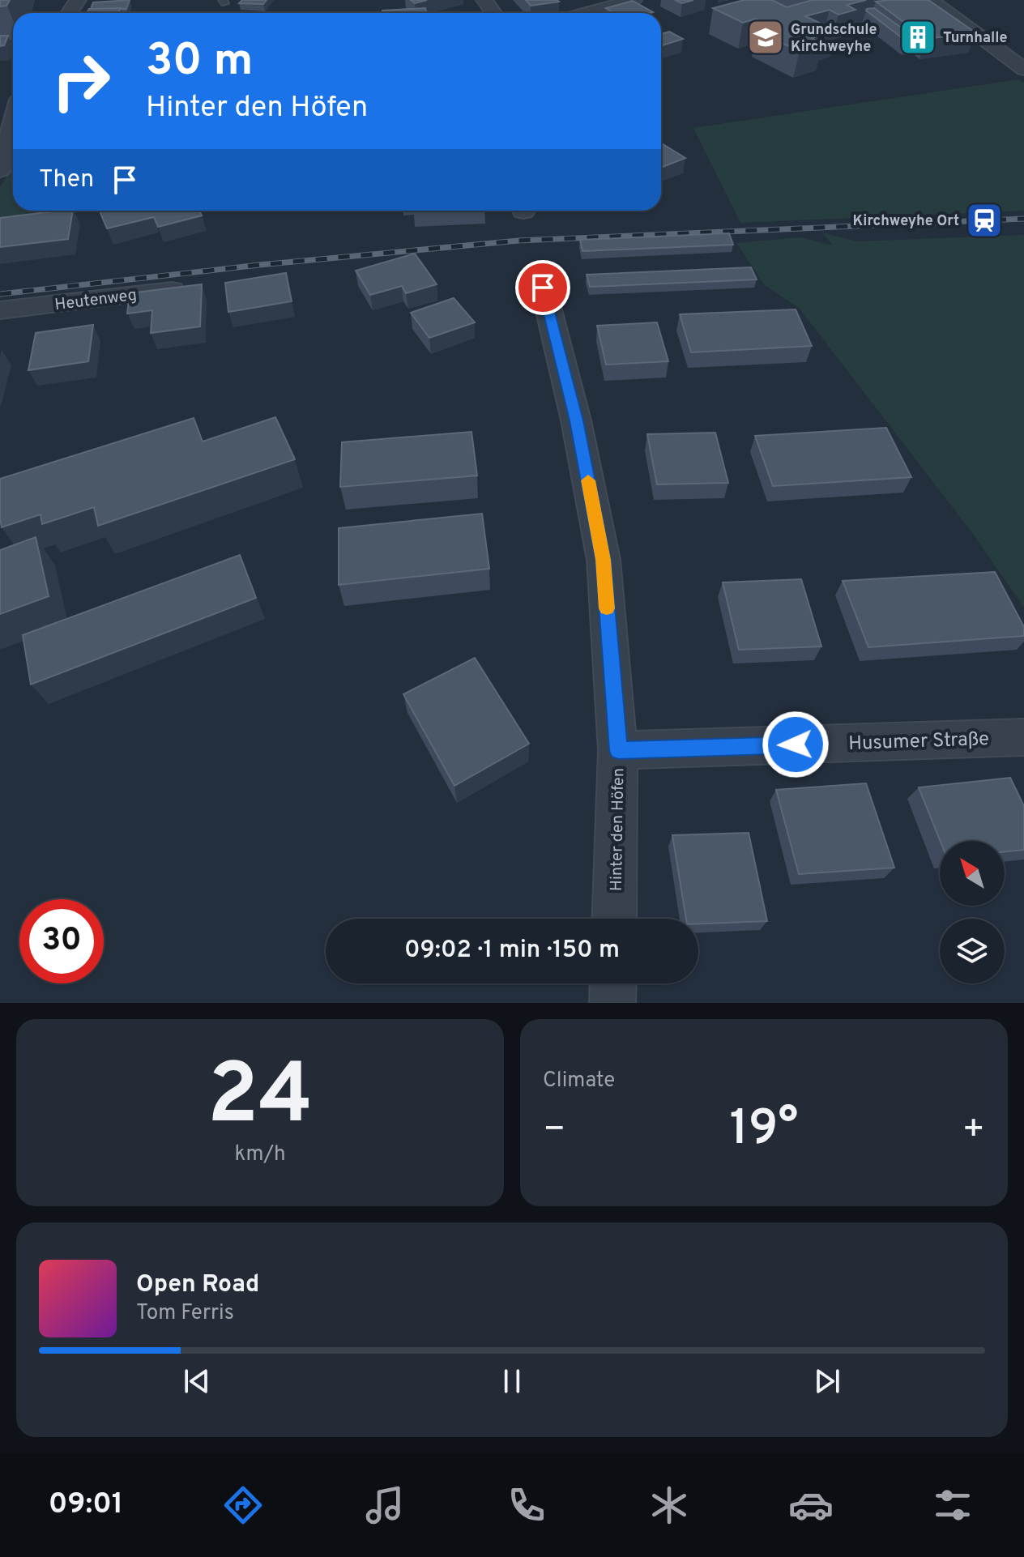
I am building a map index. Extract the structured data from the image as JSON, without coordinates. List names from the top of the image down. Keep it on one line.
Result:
{"streets":{"street":["Heutenweg","Husumer Straße","Hinter den Höfen"]},"crossings":[["Husumer Straße","Hinter den Höfen"]],"places":{"school or university":["Grundschule Kirchweyhe"],"building":["Turnhalle"],"station":["Kirchweyhe Ort"]},"north":"top left","page":{"turn":["30 m","Hinter den Höfen"],"then":"Then","limit":"30","trip":"09:02 · 1 min · 150 m","tile":[["24","km/h"],"Climate"],"heat":["−","19°","+"],"song":["Open Road","Tom Ferris"],"tabs":"09:01"}}
